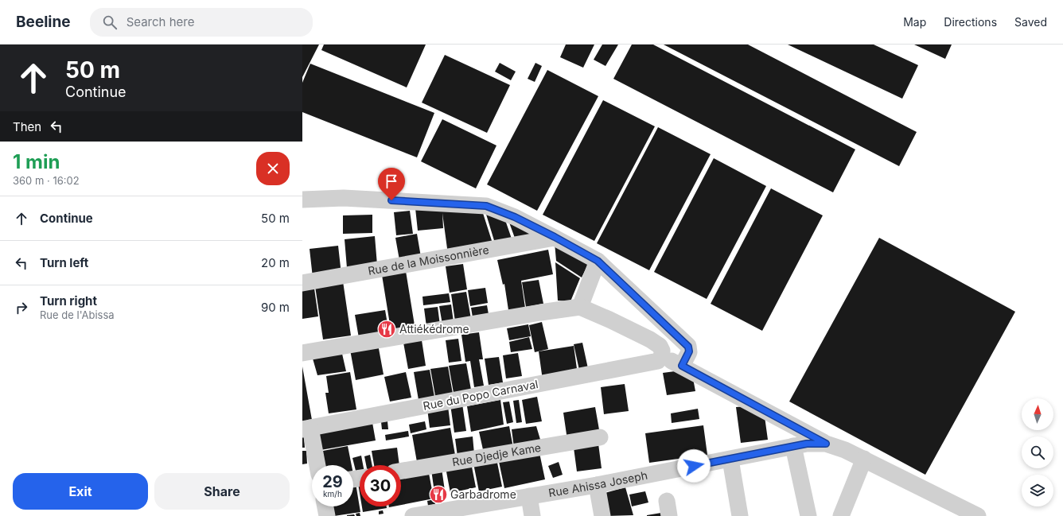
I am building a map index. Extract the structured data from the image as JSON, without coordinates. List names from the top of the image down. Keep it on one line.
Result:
{"streets":{"street":["Rue de la Moissonnière","Rue du Popo Carnaval","Rue Djedje Kame","Rue Ahissa Joseph"]},"places":{"restaurant":["Attiékédrome","Garbadrome"]},"north":"top","page":{"header":"Beeline","search":"Search here","nav":["Map","Directions","Saved"],"turn":["50 m","Continue"],"then":"Then","heading":["1 min","360 m · 16:02"],"list":[{"name":"Continue","value":"50 m"},{"name":"Turn left","value":"20 m"},{"name":"Turn right","note":"Rue de l'Abissa","value":"90 m"}],"speed":"29 km/h","limit":"30","buttons":["Exit","Share"]}}
